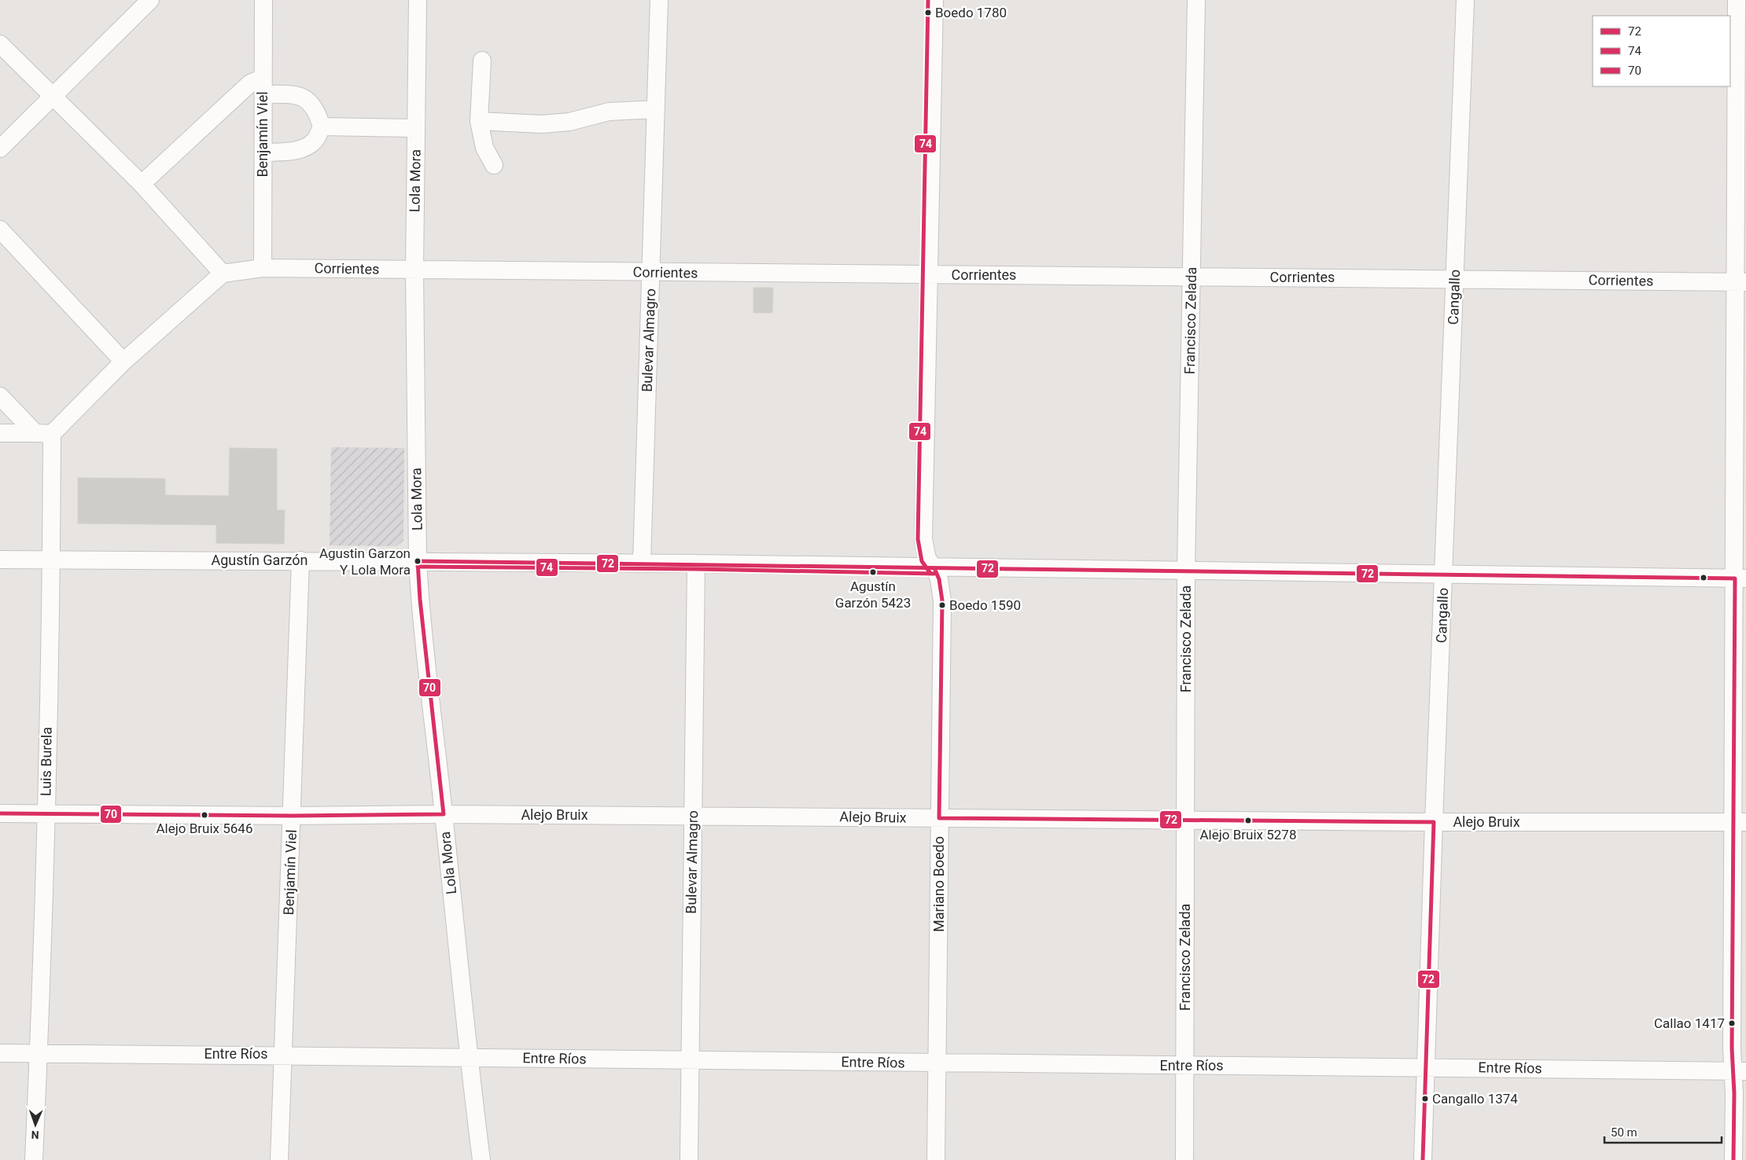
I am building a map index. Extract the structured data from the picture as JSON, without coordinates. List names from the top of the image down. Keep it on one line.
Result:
{"streets":{"street":["Benjamín Viel","Lola Mora","Corrientes","Cangallo","Francisco Zelada","Bulevar Almagro","Agustín Garzón","Luis Burela","Alejo Bruix","Mariano Boedo","Entre Ríos"]},"crossings":[["Benjamín Viel","Corrientes"],["Benjamín Viel","Agustín Garzón"],["Benjamín Viel","Alejo Bruix"],["Benjamín Viel","Entre Ríos"],["Lola Mora","Corrientes"],["Lola Mora","Agustín Garzón"],["Lola Mora","Alejo Bruix"],["Lola Mora","Entre Ríos"],["Corrientes","Cangallo"],["Corrientes","Francisco Zelada"],["Corrientes","Bulevar Almagro"],["Corrientes","Mariano Boedo"],["Cangallo","Agustín Garzón"],["Cangallo","Alejo Bruix"],["Cangallo","Entre Ríos"],["Francisco Zelada","Agustín Garzón"],["Francisco Zelada","Alejo Bruix"],["Francisco Zelada","Entre Ríos"],["Bulevar Almagro","Agustín Garzón"],["Bulevar Almagro","Alejo Bruix"],["Bulevar Almagro","Entre Ríos"],["Agustín Garzón","Luis Burela"],["Agustín Garzón","Mariano Boedo"],["Luis Burela","Alejo Bruix"],["Luis Burela","Entre Ríos"],["Alejo Bruix","Mariano Boedo"],["Mariano Boedo","Entre Ríos"]],"places":["Boedo 1780","Agustin Garzon Y Lola Mora","Agustín Garzón 5423","Boedo 1590","Alejo Bruix 5646","Alejo Bruix 5278","Callao 1417","Cangallo 1374"],"lines":["transit line 74","transit line 72","transit line 70"],"legend":["72","74","70"],"scale_bar":"50 m","north":"bottom"}
